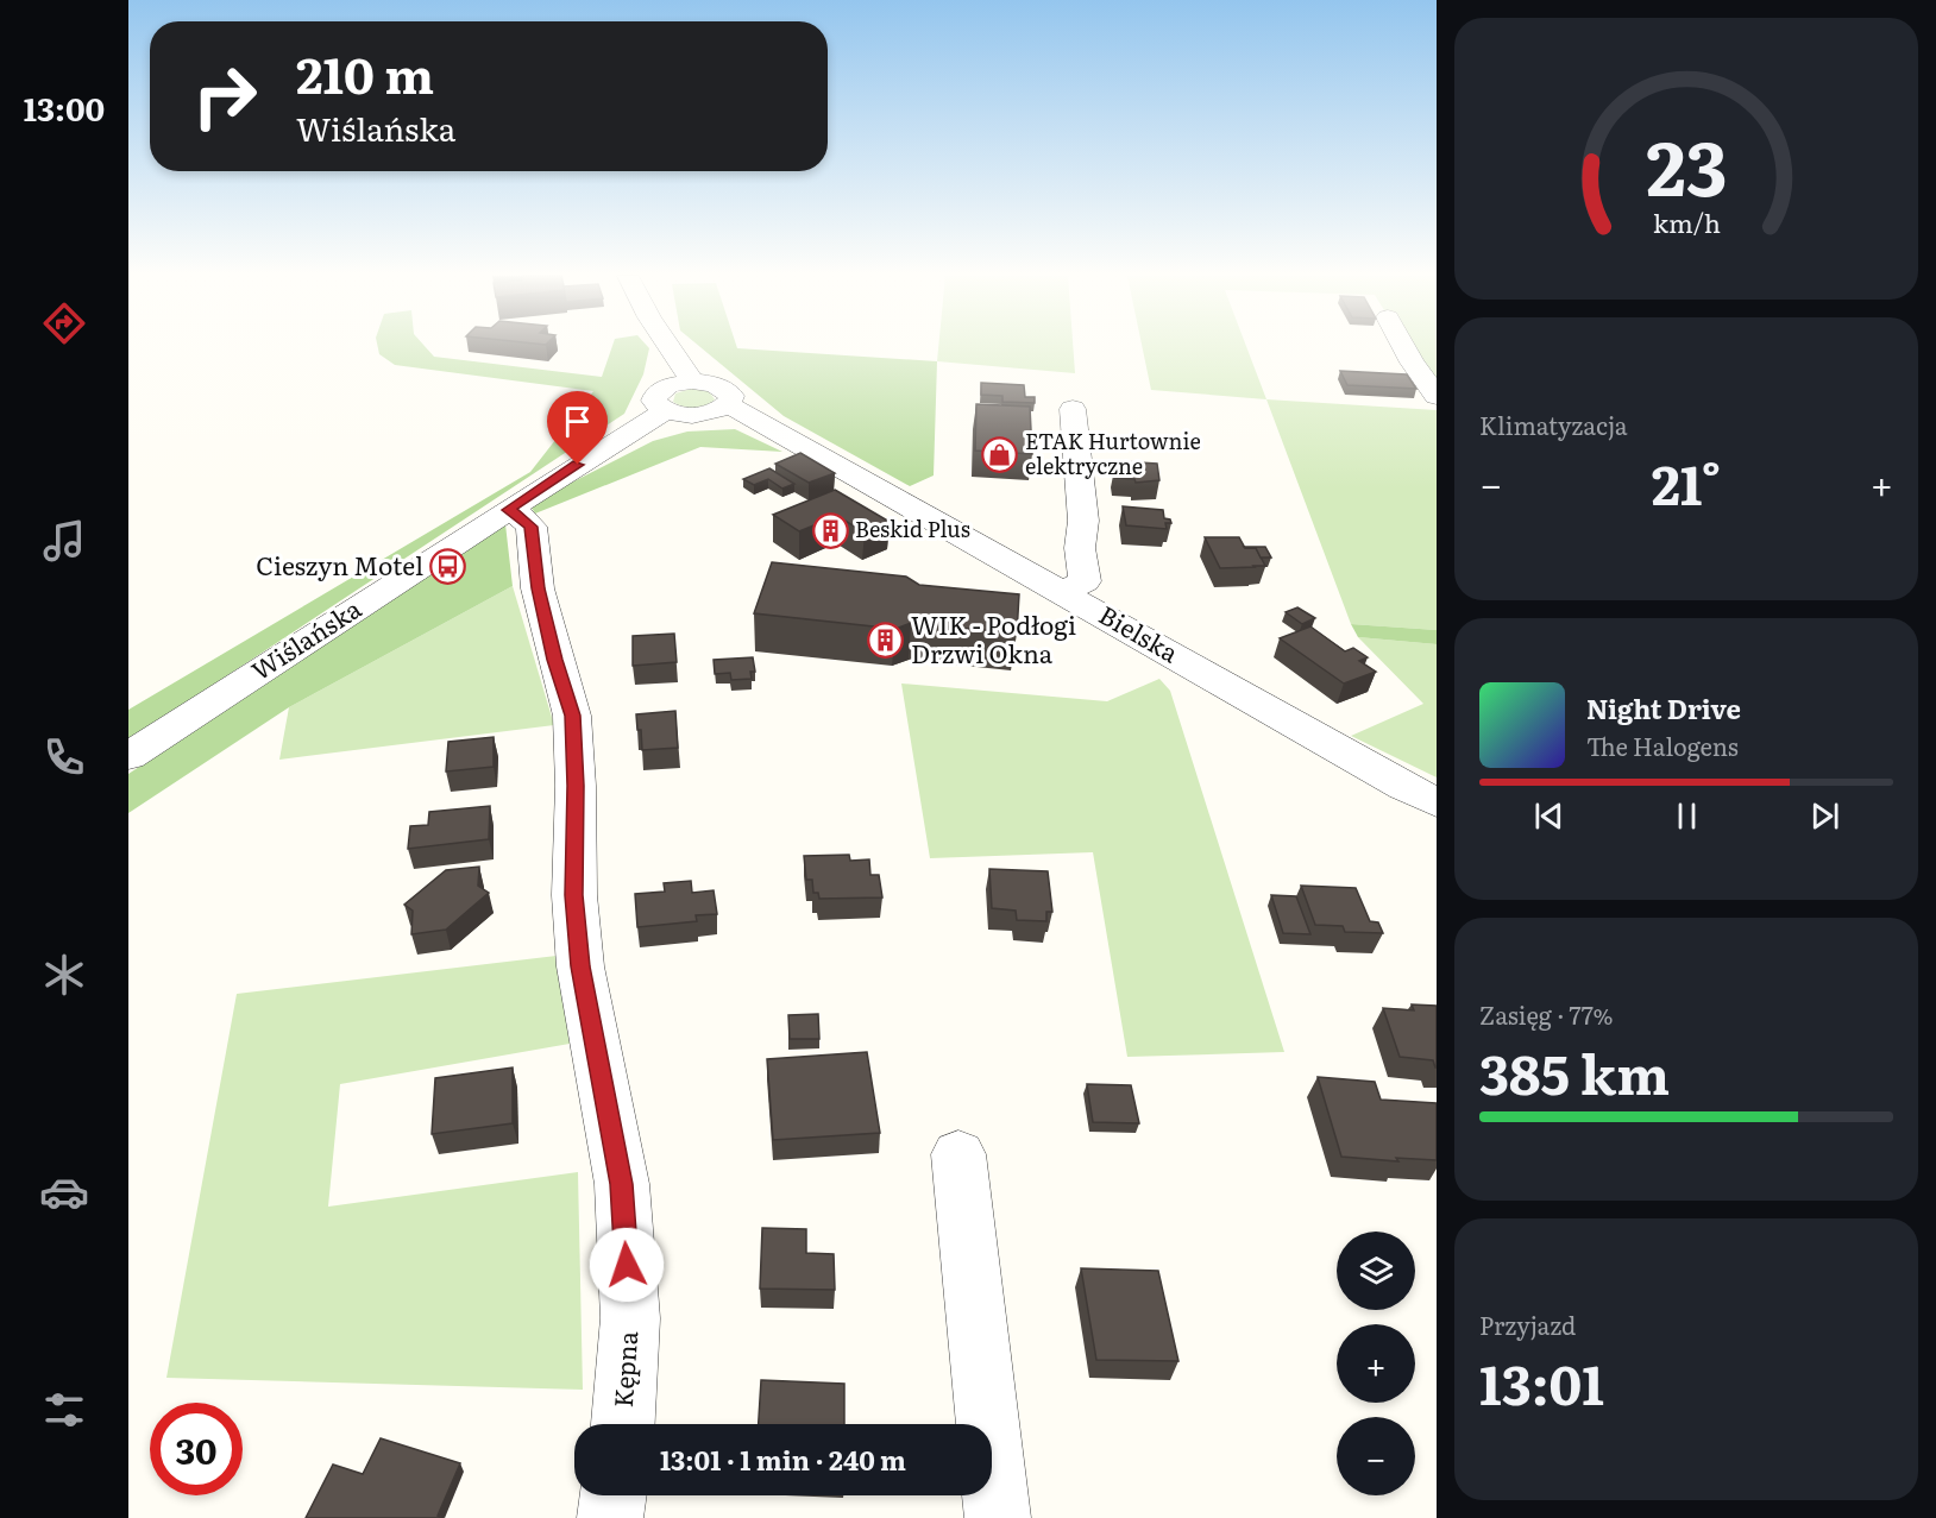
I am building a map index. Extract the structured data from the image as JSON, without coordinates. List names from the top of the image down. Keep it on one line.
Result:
{"streets":{"street":["Bielska","Wiślańska","Kępna"]},"crossings":[["Wiślańska","Kępna"]],"places":{"shop":["ETAK Hurtownie elektryczne"],"building":["Beskid Plus","WIK - Podłogi Drzwi Okna"],"bus stop":["Cieszyn Motel"]},"page":{"tabs":"13:00","turn":["210 m","Wiślańska"],"tile":["Klimatyzacja",["Zasięg · 77%","385 km"],["Przyjazd","13:01"]],"heat":["−","21°","+"],"song":["Night Drive","The Halogens"],"map_buttons":["+","−"],"limit":"30","trip":"13:01 · 1 min · 240 m","gauge":["23","km/h"]}}
